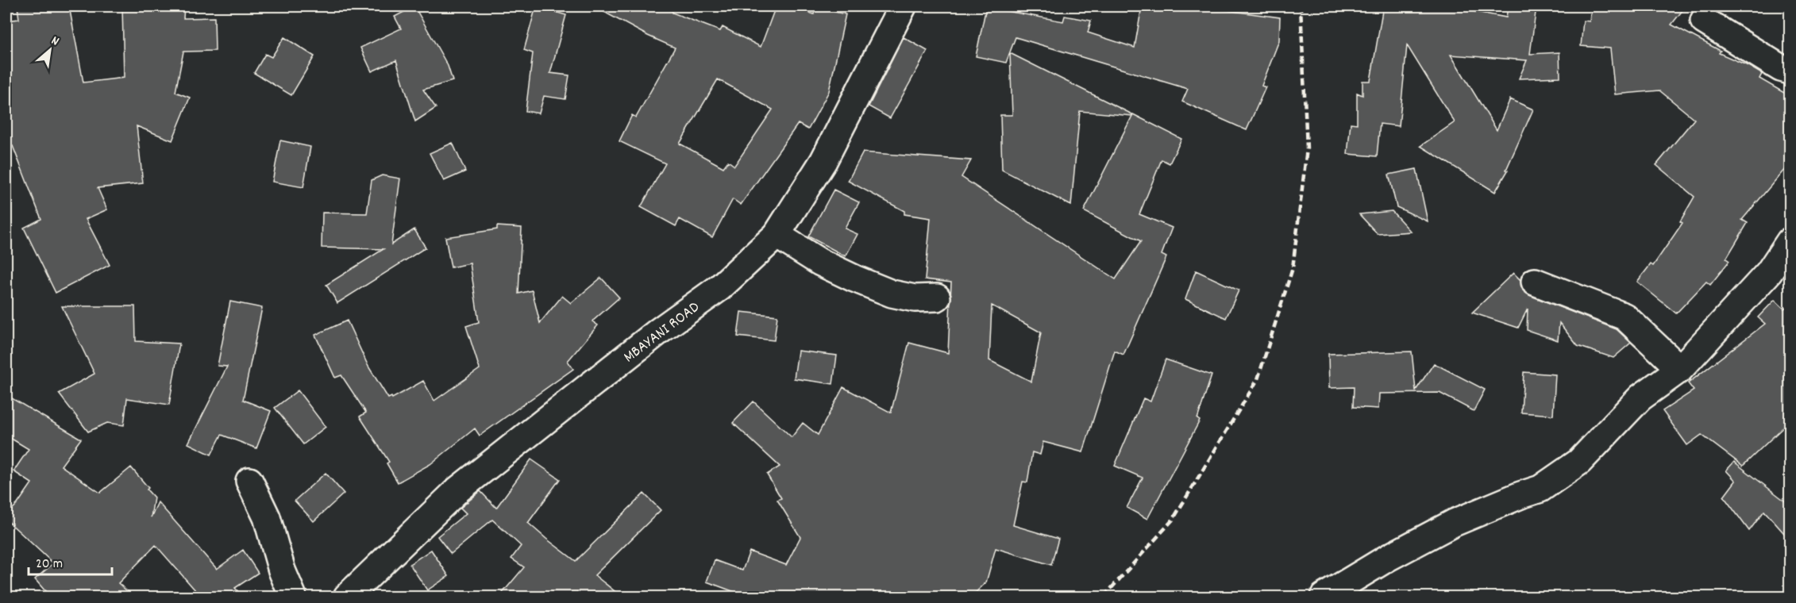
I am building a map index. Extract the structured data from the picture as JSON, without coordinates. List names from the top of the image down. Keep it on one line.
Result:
{"streets":{"street":["MBAYANI ROAD"]},"scale_bar":"20 m","north":"top right"}
